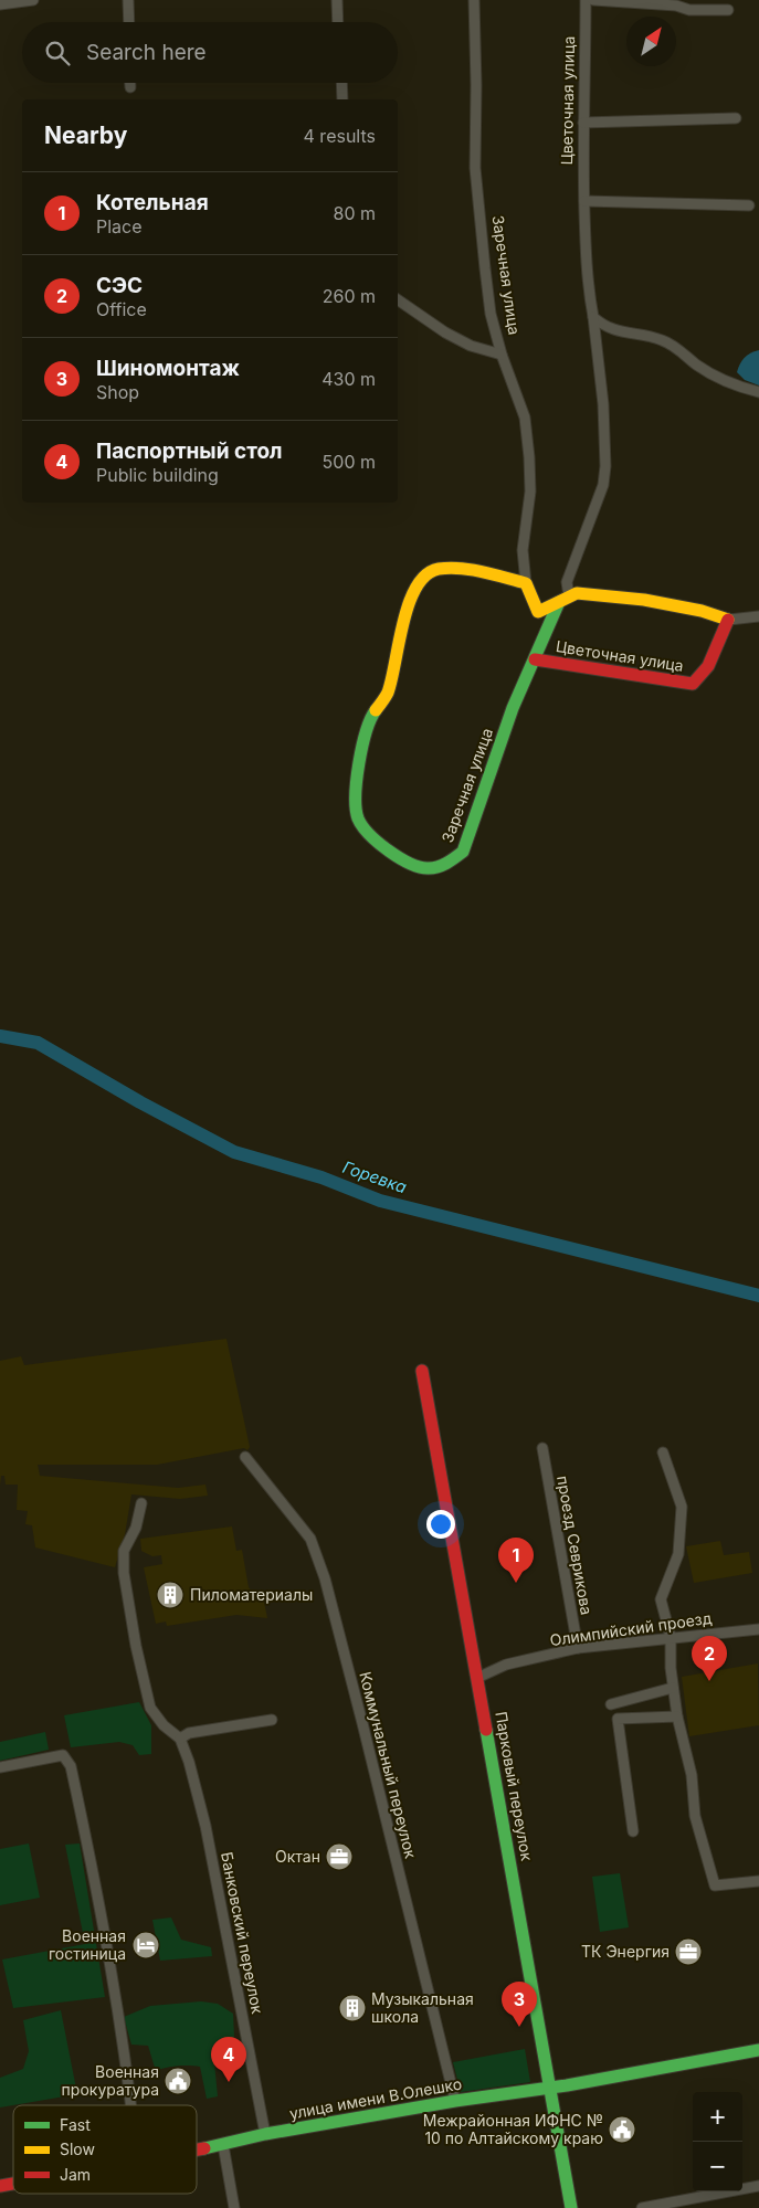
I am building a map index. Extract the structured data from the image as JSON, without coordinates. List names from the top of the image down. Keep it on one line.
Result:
{"streets":{"street":["Цветочная улица","Заречная улица","проезд Севрикова","Олимпийский проезд","Коммунальный переулок","Парковый переулок","Банковский переулок","улица имени В.Олешко"]},"crossings":[["Цветочная улица","Заречная улица"],["проезд Севрикова","Олимпийский проезд"],["Олимпийский проезд","Парковый переулок"],["Коммунальный переулок","улица имени В.Олешко"],["Парковый переулок","улица имени В.Олешко"],["Банковский переулок","улица имени В.Олешко"]],"water":["Горевка"],"places":{"building":["Пиломатериалы","Музыкальная школа"],"office":["Октан","ТК Энергия"],"hotel":["Военная гостиница"],"public building":["Военная прокуратура","Межрайонная ИФНС № 10 по Алтайскому краю"]},"legend":["Fast","Slow","Jam"],"north":"top right","page":{"search":"Search here","heading":["Nearby","4 results"],"list":[{"mark":"1","name":"Котельная","note":"Place","value":"80 m"},{"mark":"2","name":"СЭС","note":"Office","value":"260 m"},{"mark":"3","name":"Шиномонтаж","note":"Shop","value":"430 m"},{"mark":"4","name":"Паспортный стол","note":"Public building","value":"500 m"}],"pins":["1","2","3","4"],"map_buttons":["+","−"]}}
